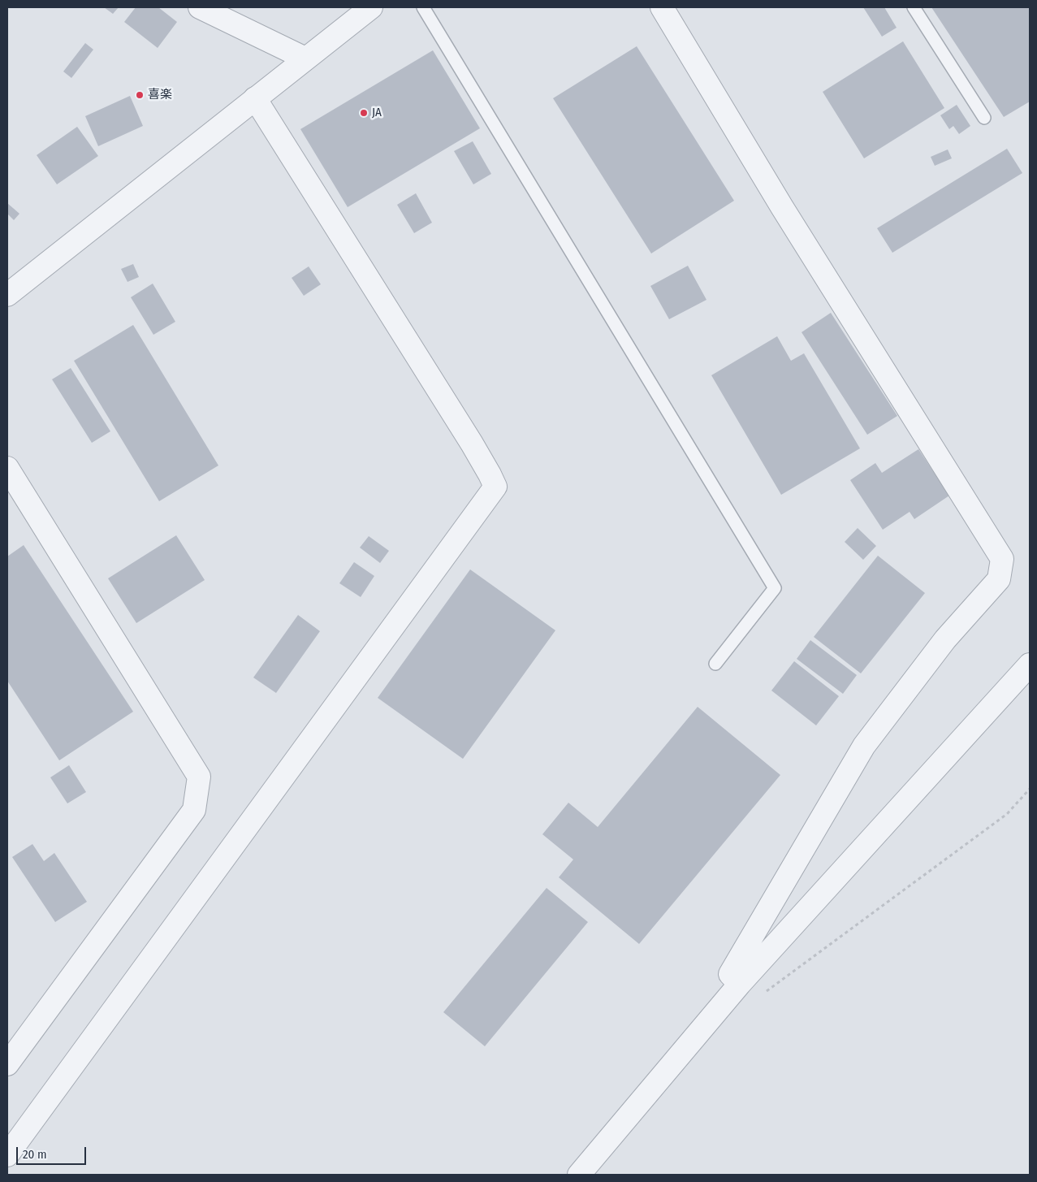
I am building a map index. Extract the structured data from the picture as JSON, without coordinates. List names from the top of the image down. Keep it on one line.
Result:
{"places":["喜楽","JA"],"scale_bar":"20 m"}
